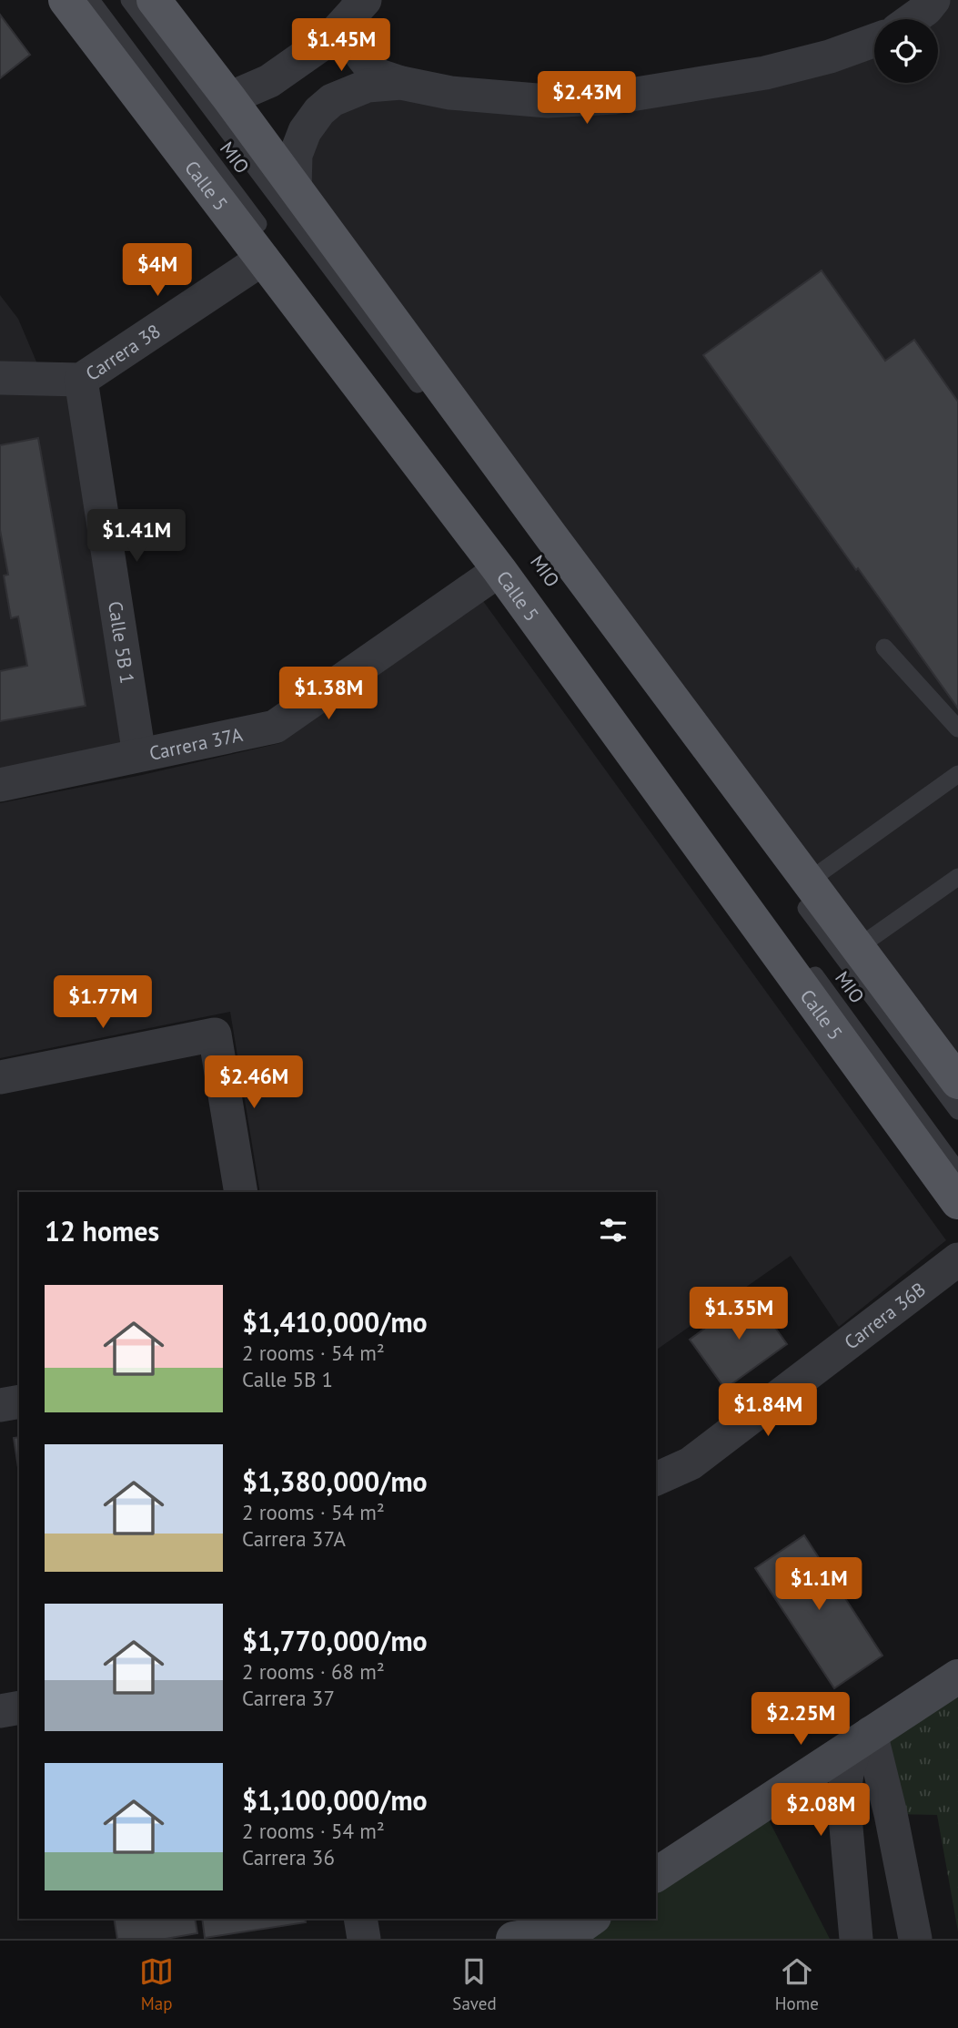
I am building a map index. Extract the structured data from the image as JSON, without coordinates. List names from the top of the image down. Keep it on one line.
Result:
{"streets":{"main road":["Calle 5"],"street":["Carrera 38","Calle 5B 1","Carrera 37A","Carrera 36B"],"lane":["MIO"]},"crossings":[["Calle 5","Carrera 38"],["Calle 5","Carrera 37A"],["Carrera 38","Calle 5B 1"],["Calle 5B 1","Carrera 37A"]],"page":{"price":["$1.45M","$2.43M","$4M","$1.41M","$1.38M","$1.77M","$2.46M","$1.35M","$1.84M","$1.1M","$2.25M","$2.08M"],"heading":"12 homes","list":[{"name":"$1,410,000/mo","note":"2 rooms · 54 m² · Calle 5B 1"},{"name":"$1,380,000/mo","note":"2 rooms · 54 m² · Carrera 37A"},{"name":"$1,770,000/mo","note":"2 rooms · 68 m² · Carrera 37"},{"name":"$1,100,000/mo","note":"2 rooms · 54 m² · Carrera 36"}],"tabs":["Map","Saved","Home"]}}
